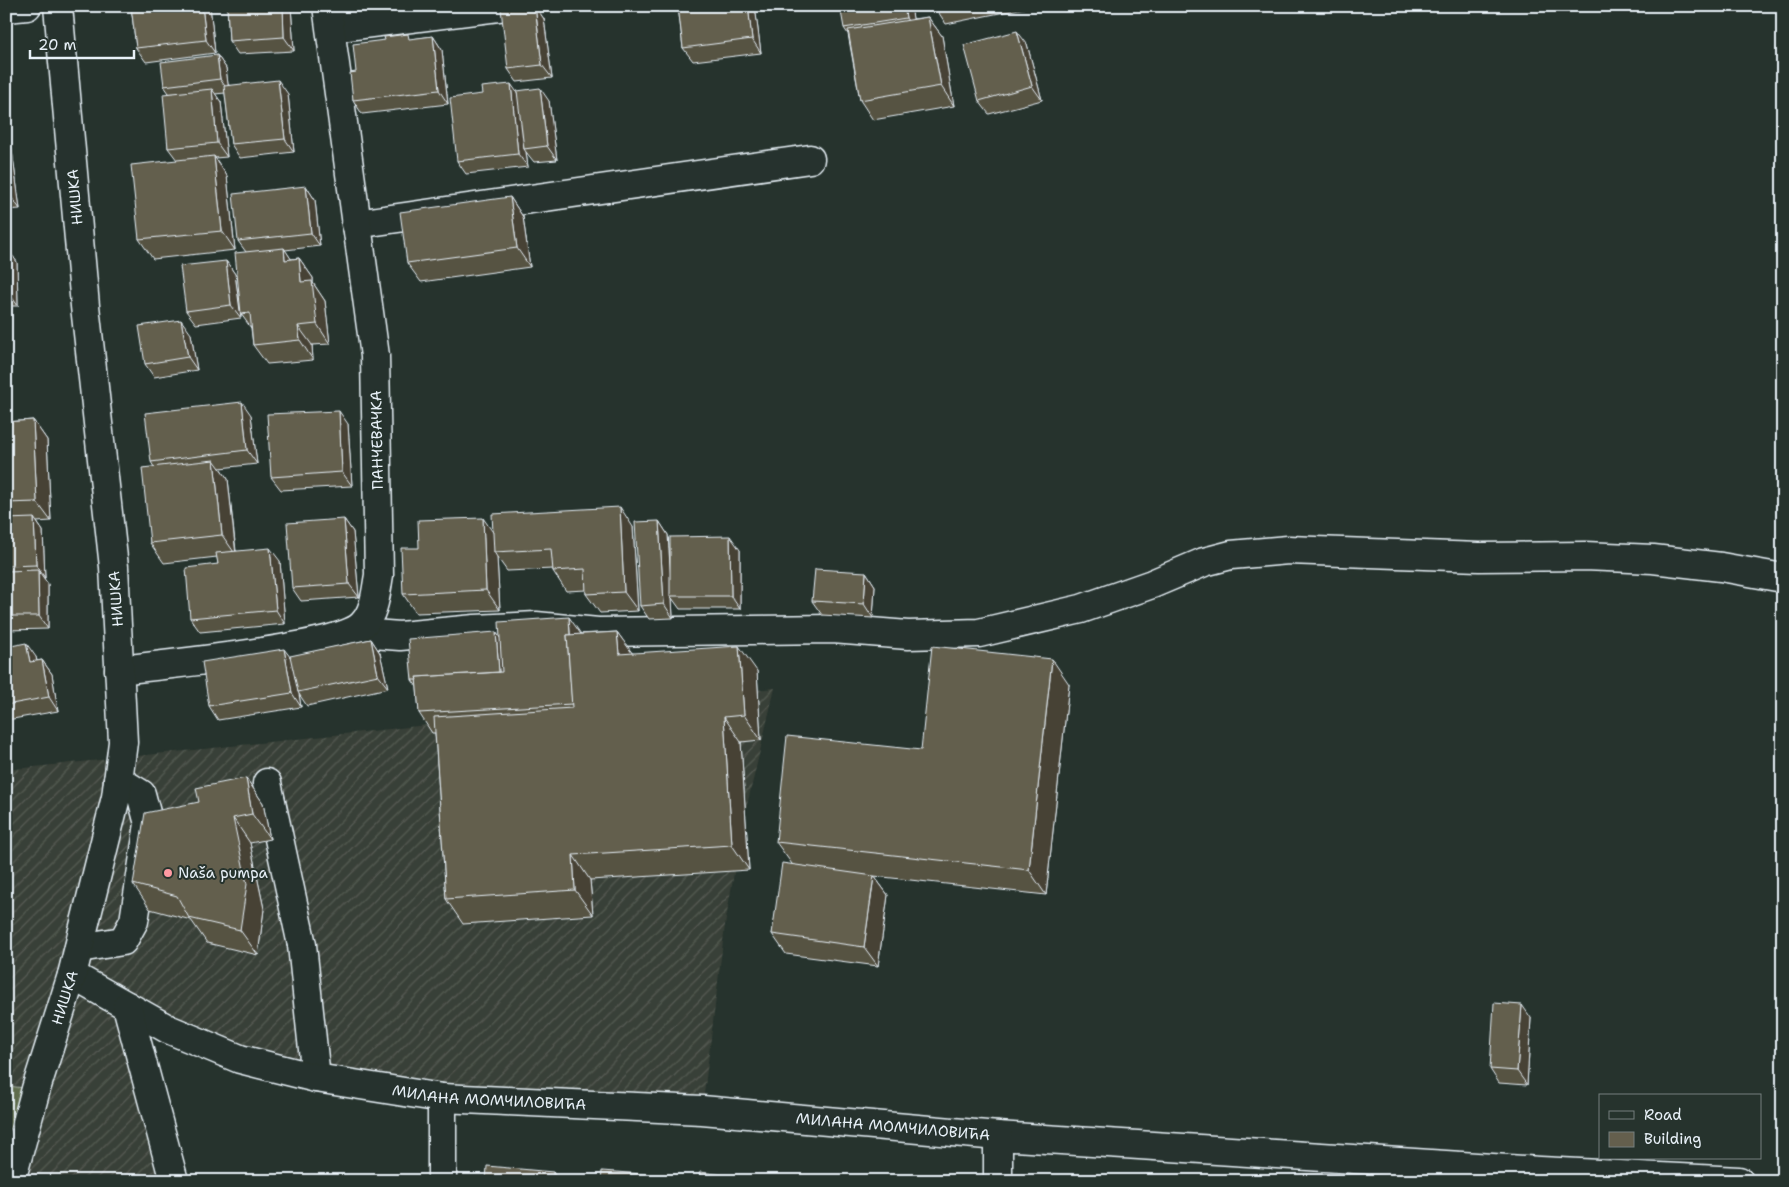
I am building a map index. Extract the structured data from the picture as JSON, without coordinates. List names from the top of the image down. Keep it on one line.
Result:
{"streets":{"street":["НИШКА","ПАНЧЕВАЧКА","МИЛАНА МОМЧИЛОВИЋА"]},"crossings":[["НИШКА","МИЛАНА МОМЧИЛОВИЋА"]],"places":["Naša pumpa"],"legend":["Road","Building"],"scale_bar":"20 m"}
